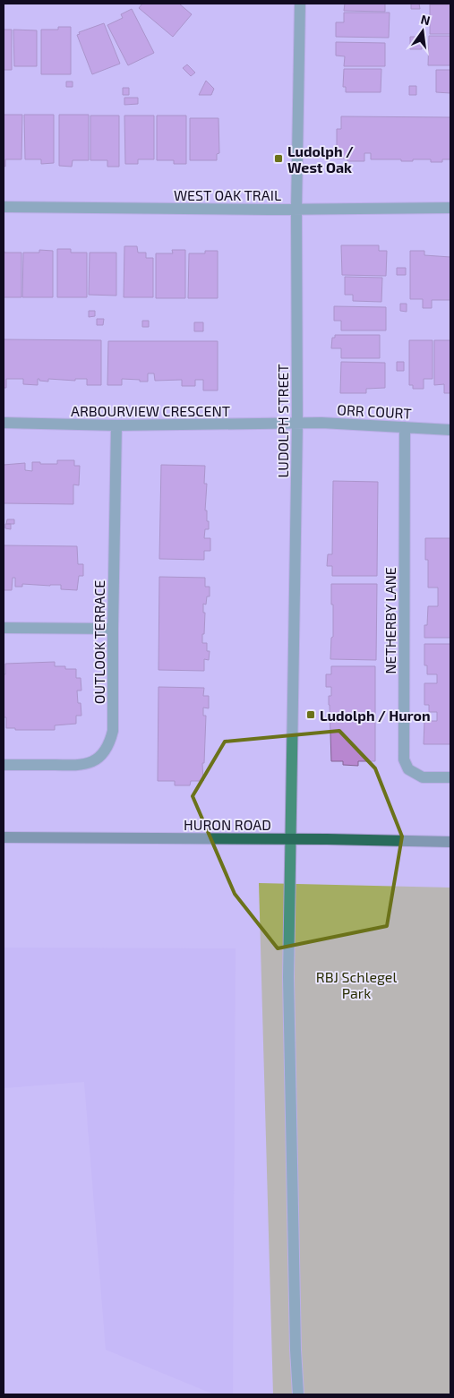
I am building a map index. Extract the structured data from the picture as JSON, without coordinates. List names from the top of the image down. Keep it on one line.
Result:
{"streets":{"main road":["HURON ROAD"],"street":["WEST OAK TRAIL","ARBOURVIEW CRESCENT","ORR COURT","LUDOLPH STREET","NETHERBY LANE","OUTLOOK TERRACE"]},"crossings":[["WEST OAK TRAIL","LUDOLPH STREET"],["ARBOURVIEW CRESCENT","ORR COURT"],["ARBOURVIEW CRESCENT","LUDOLPH STREET"],["ARBOURVIEW CRESCENT","OUTLOOK TERRACE"],["ORR COURT","LUDOLPH STREET"],["ORR COURT","NETHERBY LANE"],["LUDOLPH STREET","HURON ROAD"]],"parks":["RBJ Schlegel Park"],"places":{"transit":["Ludolph / West Oak","Ludolph / Huron"]},"north":"top"}
